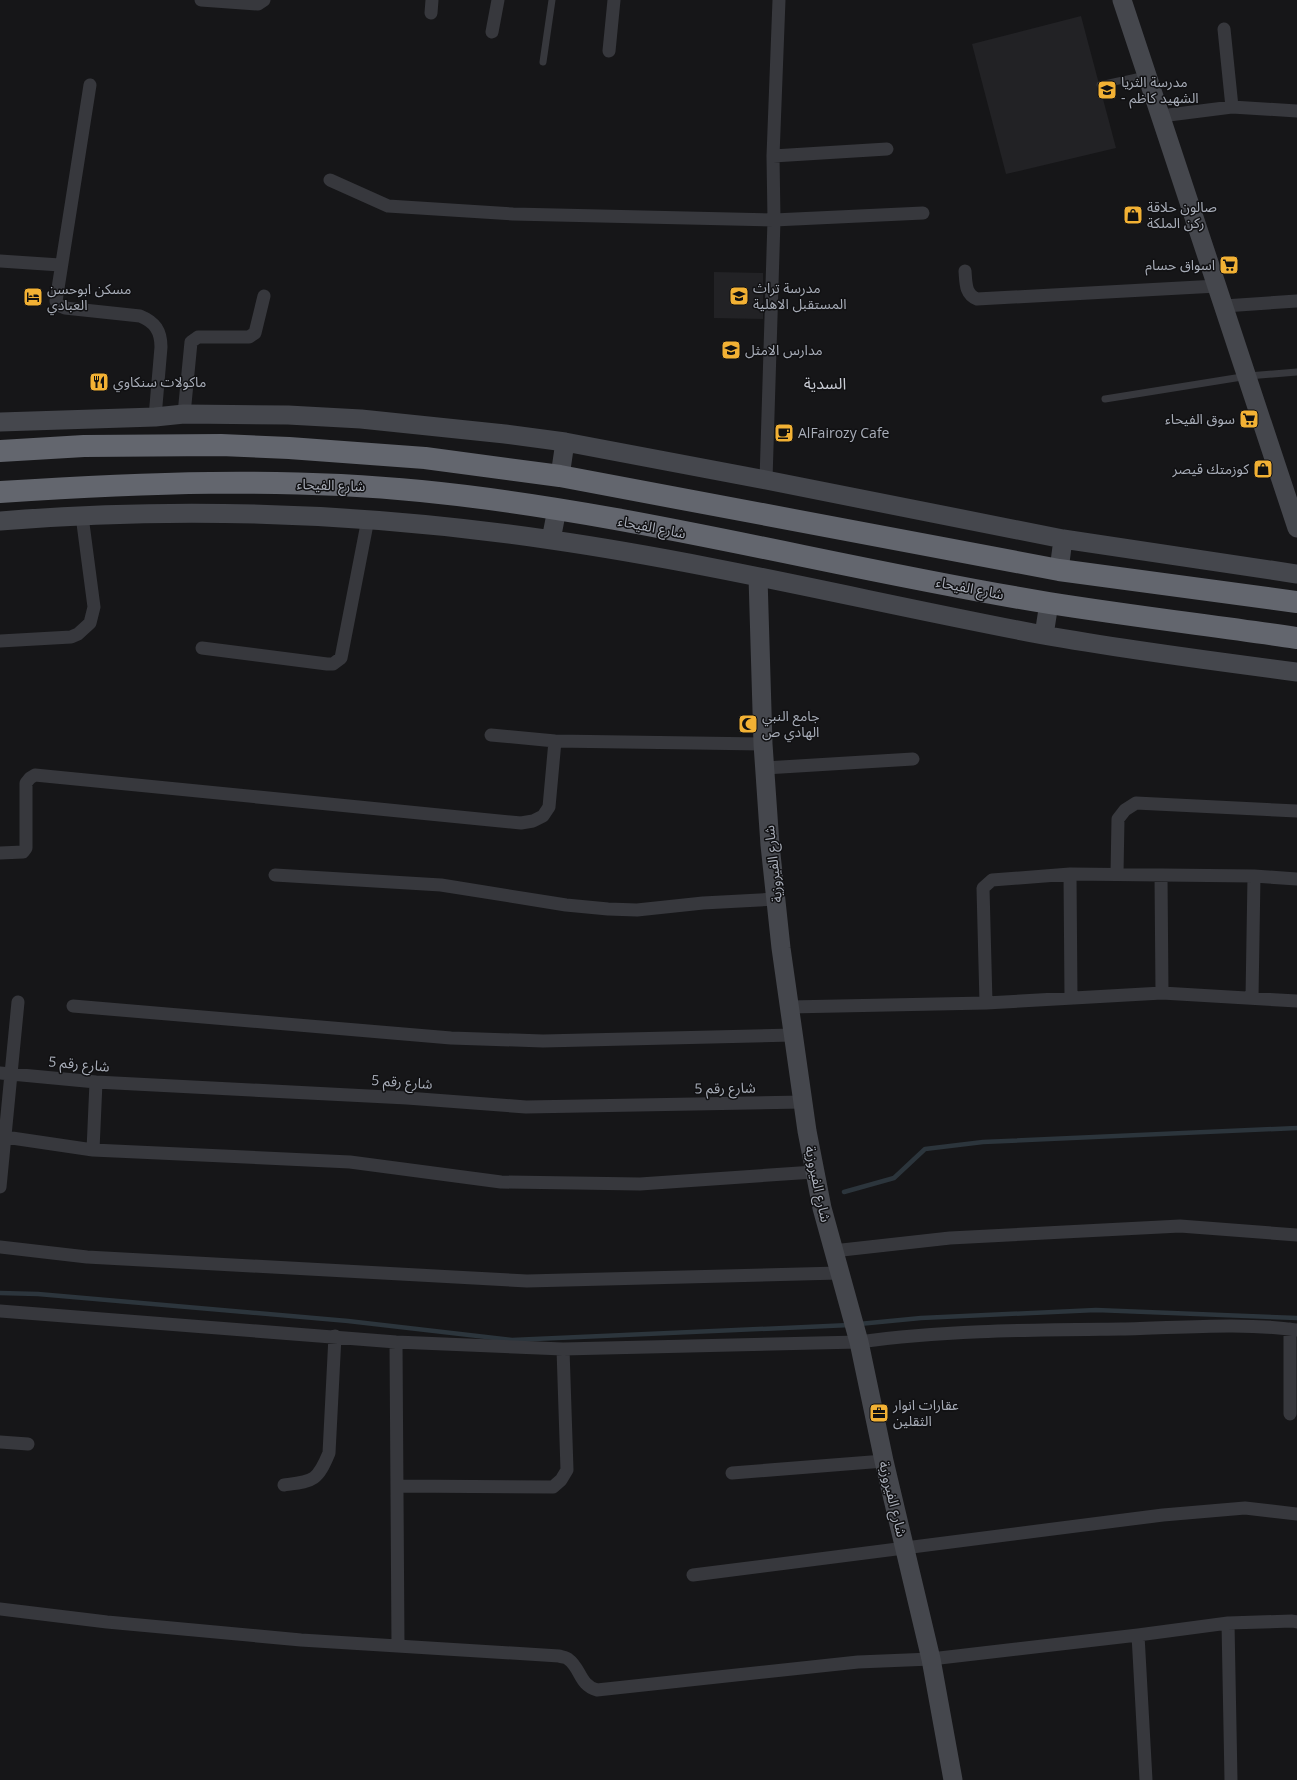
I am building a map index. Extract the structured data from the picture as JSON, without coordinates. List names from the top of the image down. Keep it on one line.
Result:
{"streets":{"highway":["شارع الفيحاء"],"street":["شارع الفيروزية","شارع رقم 5"]},"crossings":[["شارع الفيروزية","شارع رقم 5"]],"districts":["السدية"],"places":{"school or university":["مدرسة الثريا - الشهيد كاظم","مدرسة تراث المستقبل الاهلية","مدارس الامثل"],"shop":["صالون حلاقة ركن الملكة","كوزمتك قيصر"],"supermarket":["اسواق حسام","سوق الفيحاء"],"hotel":["مسكن ابوحسن العبادي"],"restaurant":["ماكولات سنكاوي"],"cafe":["AlFairozy Cafe"],"mosque":["جامع النبي الهادي ص"],"office":["عقارات انوار الثقلين"]}}
